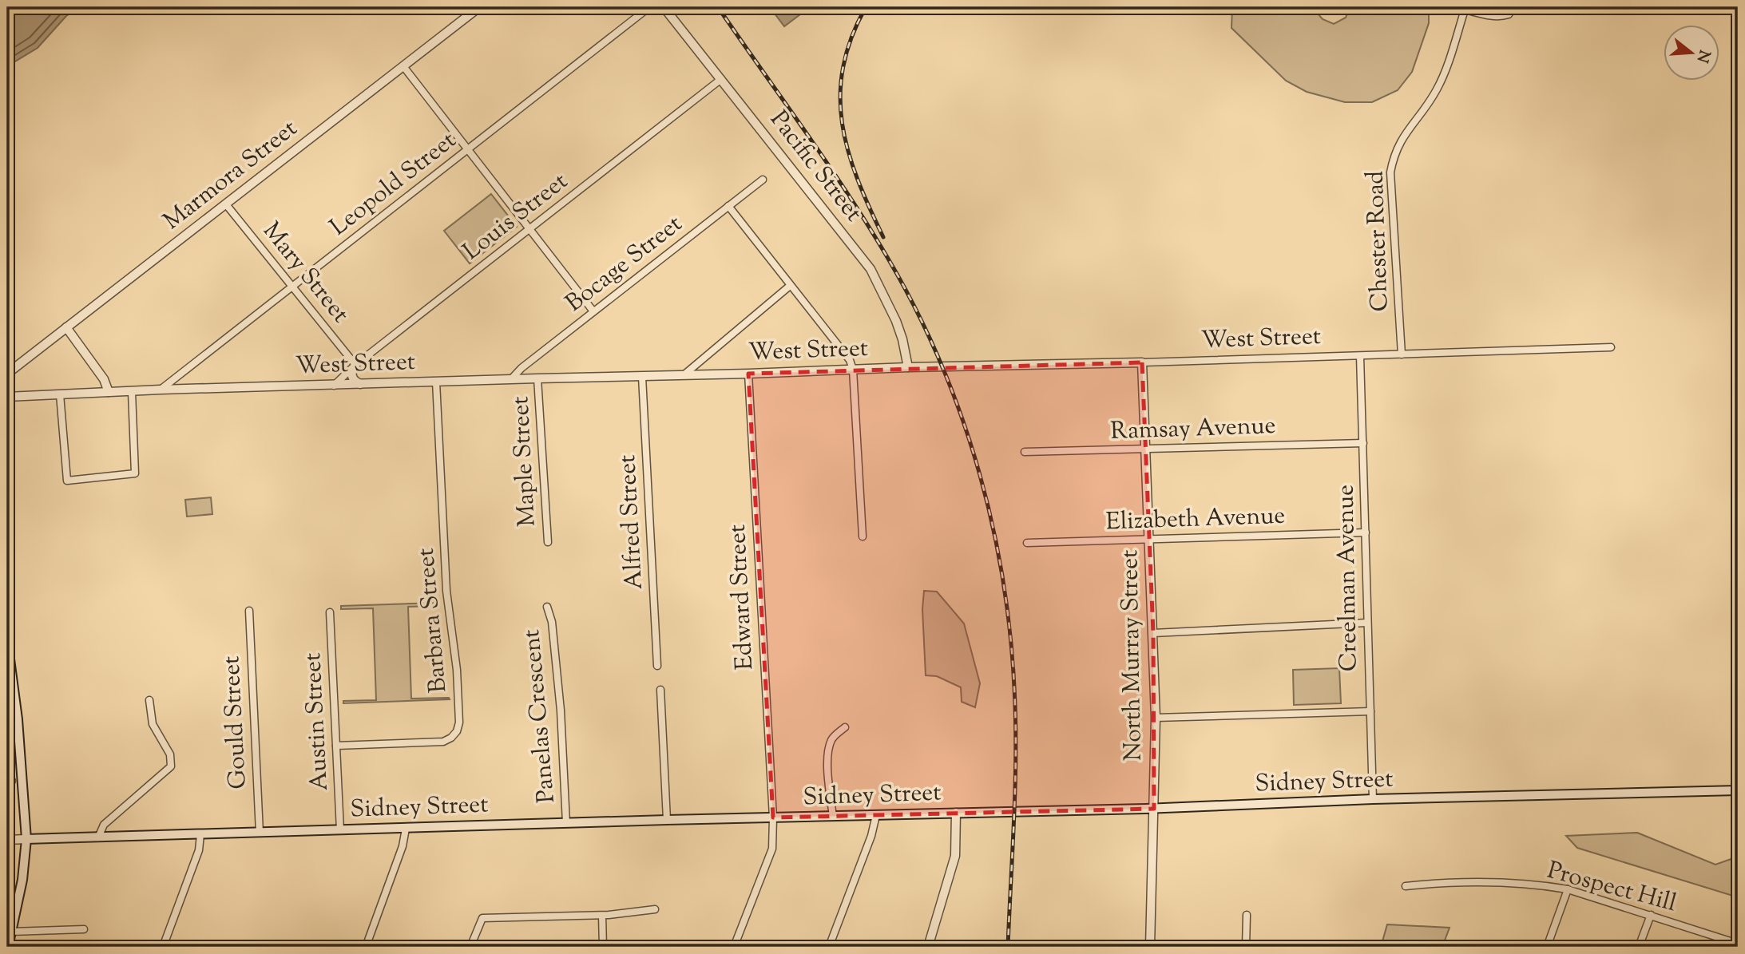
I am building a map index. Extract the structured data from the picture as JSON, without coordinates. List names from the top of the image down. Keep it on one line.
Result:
{"streets":{"main road":["Sidney Street"],"street":["Pacific Street","Marmora Street","Leopold Street","Louis Street","Chester Road","Bocage Street","Mary Street","West Street","Ramsay Avenue","Maple Street","Elizabeth Avenue","Alfred Street","Creelman Avenue","Edward Street","Barbara Street","North Murray Street","Panelas Crescent","Austin Street","Gould Street","Prospect Hill"]},"crossings":[["Pacific Street","Louis Street"],["Pacific Street","West Street"],["Marmora Street","Mary Street"],["Leopold Street","Mary Street"],["Leopold Street","West Street"],["Louis Street","Mary Street"],["Louis Street","West Street"],["Chester Road","West Street"],["Bocage Street","West Street"],["West Street","Maple Street"],["West Street","Alfred Street"],["West Street","Creelman Avenue"],["West Street","Edward Street"],["West Street","Barbara Street"],["West Street","North Murray Street"],["Ramsay Avenue","Creelman Avenue"],["Ramsay Avenue","North Murray Street"],["Elizabeth Avenue","Creelman Avenue"],["Elizabeth Avenue","North Murray Street"],["Creelman Avenue","Sidney Street"],["Edward Street","Sidney Street"],["Barbara Street","Austin Street"],["North Murray Street","Sidney Street"],["Panelas Crescent","Sidney Street"],["Austin Street","Sidney Street"],["Gould Street","Sidney Street"]],"north":"right"}
